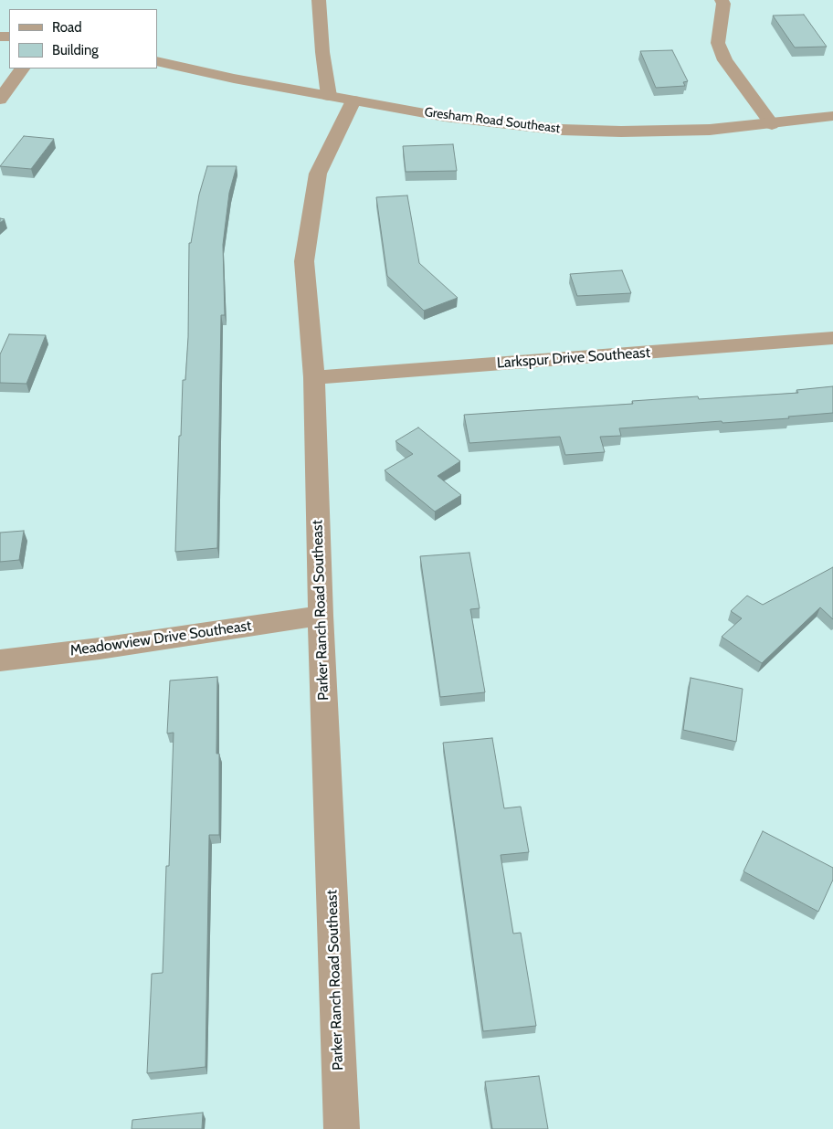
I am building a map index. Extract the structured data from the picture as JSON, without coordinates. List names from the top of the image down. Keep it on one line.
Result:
{"streets":{"street":["Gresham Road Southeast","Larkspur Drive Southeast","Parker Ranch Road Southeast","Meadowview Drive Southeast"]},"crossings":[["Gresham Road Southeast","Parker Ranch Road Southeast"],["Larkspur Drive Southeast","Parker Ranch Road Southeast"],["Parker Ranch Road Southeast","Meadowview Drive Southeast"]],"legend":["Road","Building"]}
